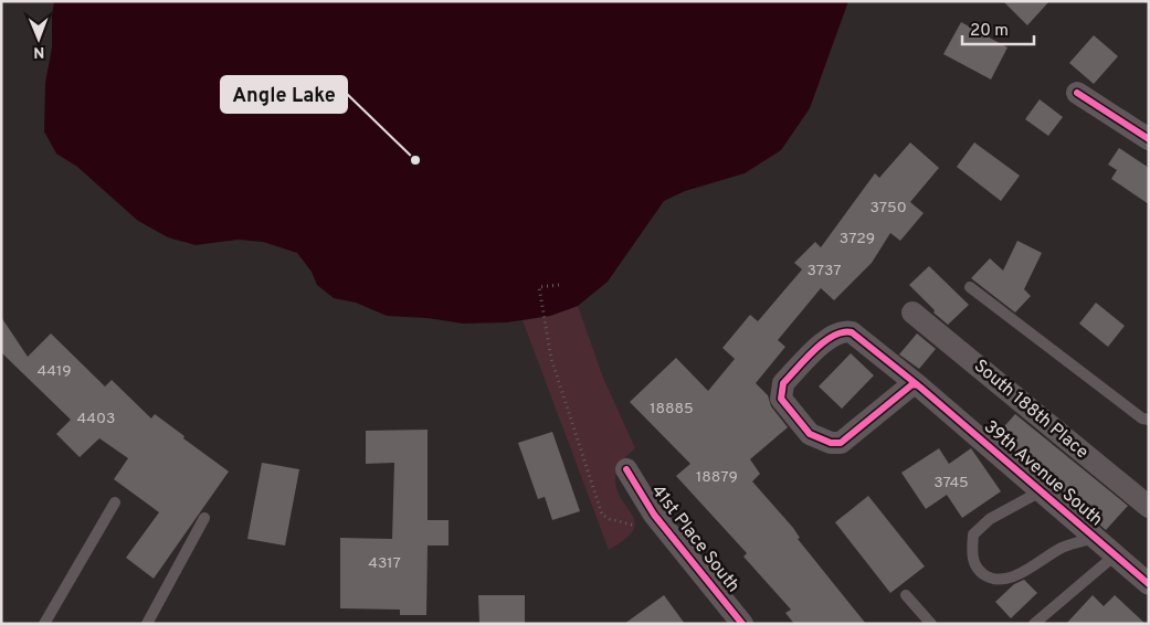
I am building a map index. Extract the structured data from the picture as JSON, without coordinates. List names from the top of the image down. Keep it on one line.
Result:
{"streets":{"street":["South 188th Place","39th Avenue South","41st Place South"]},"places":["Angle Lake"],"house_numbers":["3750","3729","3737","4419","18885","4403","18879","3745","4317"],"scale_bar":"20 m","north":"bottom"}
